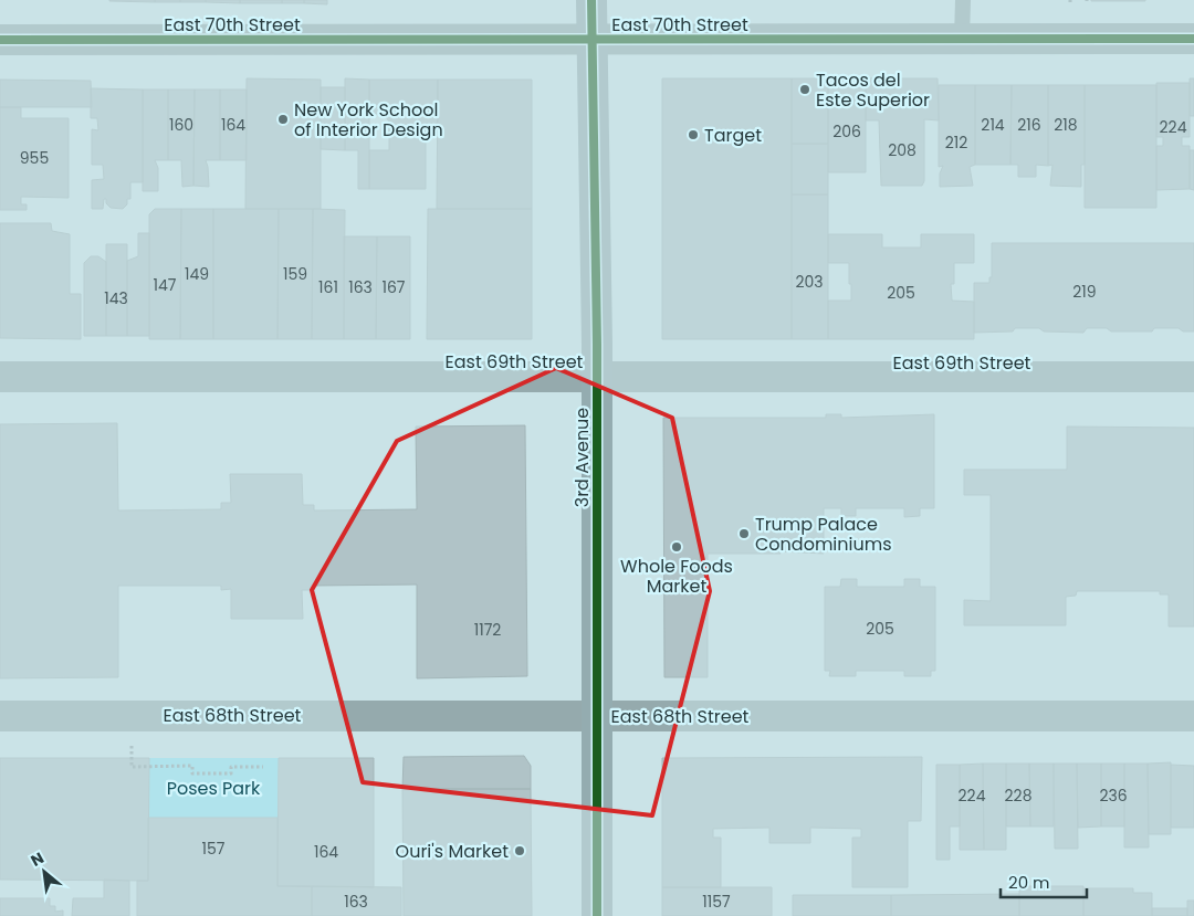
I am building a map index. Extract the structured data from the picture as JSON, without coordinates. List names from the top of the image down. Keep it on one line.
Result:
{"streets":{"main road":["3rd Avenue"],"street":["East 70th Street","East 69th Street","East 68th Street"]},"crossings":[["East 70th Street","3rd Avenue"],["East 69th Street","3rd Avenue"],["3rd Avenue","East 68th Street"]],"parks":["Poses Park"],"places":["Tacos del Este Superior","New York School of Interior Design","Target","Trump Palace Condominiums","Whole Foods Market","Ouri's Market"],"house_numbers":["160","164","214","216","218","224","206","212","208","955","149","159","203","147","161","163","167","219","205","143","205","1172","224","228","236","157","164","163","1157"],"scale_bar":"20 m","north":"top left"}
